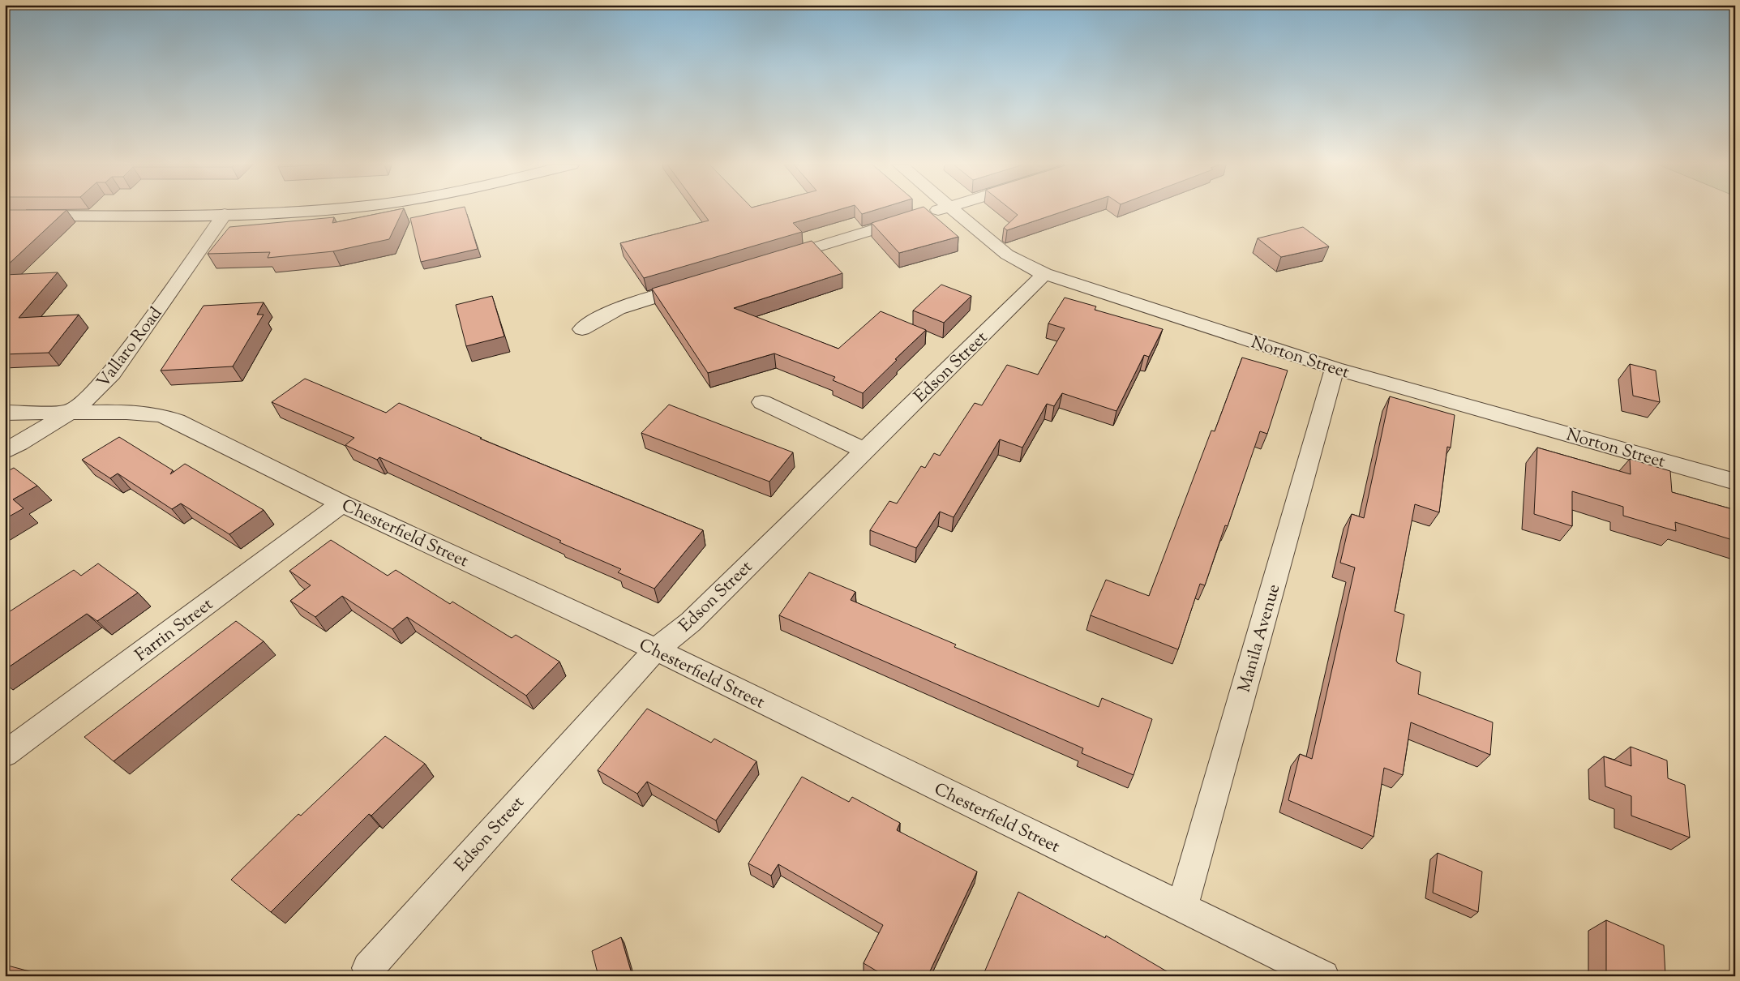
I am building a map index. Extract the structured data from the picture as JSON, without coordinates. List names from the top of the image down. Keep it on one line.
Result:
{"streets":{"street":["Vallaro Road","Norton Street","Edson Street","Chesterfield Street","Farrin Street","Manila Avenue"]},"crossings":[["Vallaro Road","Chesterfield Street"],["Norton Street","Edson Street"],["Norton Street","Manila Avenue"],["Edson Street","Chesterfield Street"],["Chesterfield Street","Farrin Street"],["Chesterfield Street","Manila Avenue"]]}
